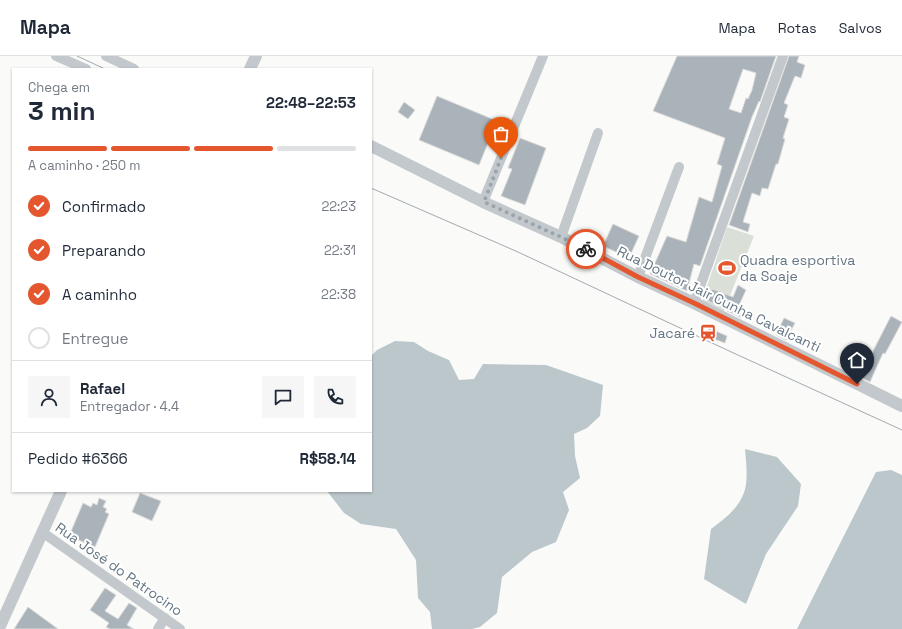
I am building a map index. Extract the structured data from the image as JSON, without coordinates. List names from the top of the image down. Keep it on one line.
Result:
{"streets":{"street":["Rua Doutor Jair Cunha Cavalcanti","Rua José do Patrocino"]},"places":{"sports":["Quadra esportiva da Soaje"],"station":["Jacaré"]},"page":{"header":"Mapa","nav":["Mapa","Rotas","Salvos"],"heading":["3 min","Chega em","22:48–22:53"],"panel":["Rafael","Entregador · 4.4","Pedido #6366","R$58.14"],"bar":"A caminho · 250 m","list":[["Confirmado","22:23"],["Preparando","22:31"],["A caminho","22:38"],"Entregue"]}}
